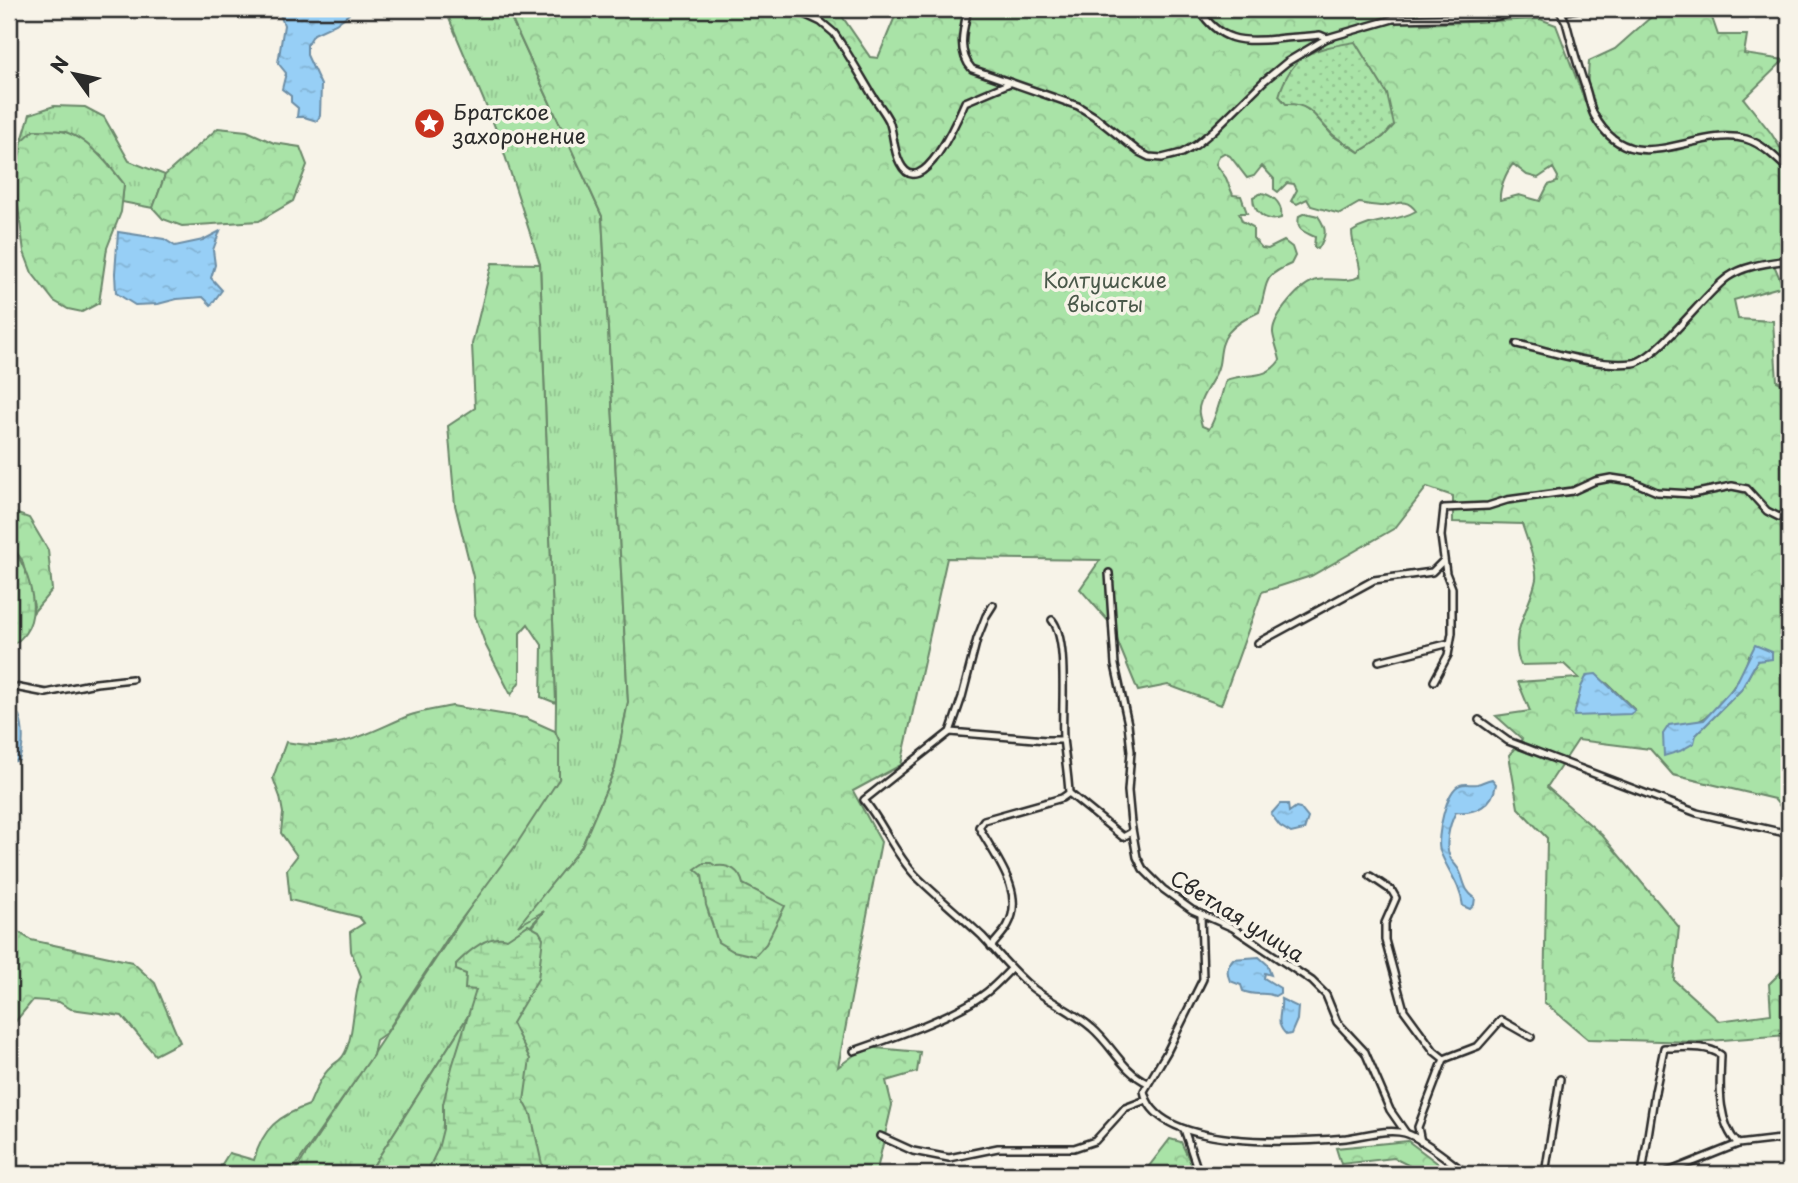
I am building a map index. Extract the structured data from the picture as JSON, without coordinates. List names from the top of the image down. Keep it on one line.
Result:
{"streets":{"street":["Светлая улица"]},"parks":["Колтушские высоты"],"places":{"place":["Братское захоронение"]},"north":"top left"}
